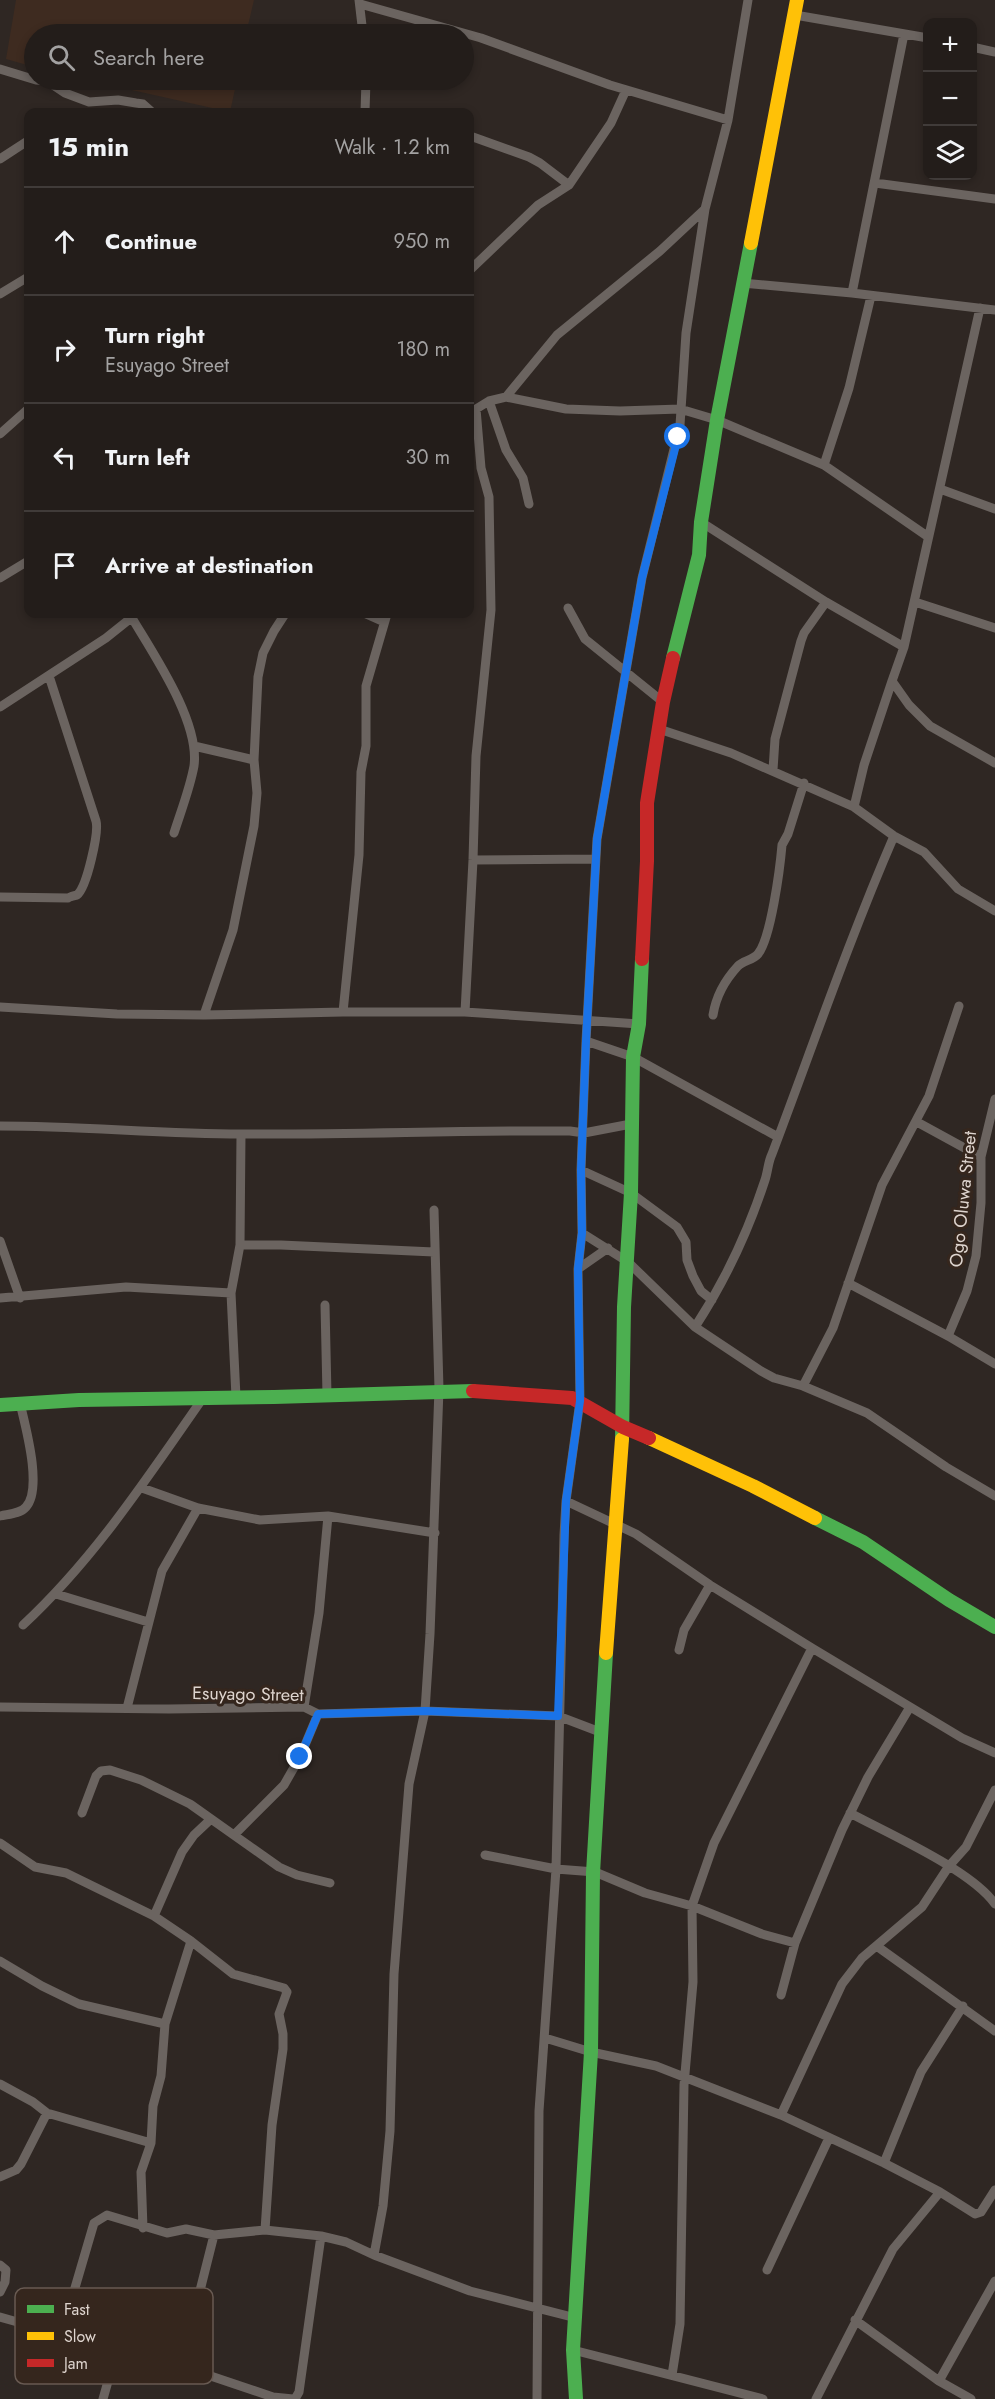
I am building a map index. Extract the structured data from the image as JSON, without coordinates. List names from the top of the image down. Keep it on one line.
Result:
{"streets":{"street":["Ogo Oluwa Street","Esuyago Street"]},"legend":["Fast","Slow","Jam"],"page":{"map_buttons":["+","−"],"search":"Search here","heading":["15 min","Walk · 1.2 km"],"list":[["Continue","950 m"],["Turn right","Esuyago Street","180 m"],["Turn left","30 m"],"Arrive at destination"]}}
